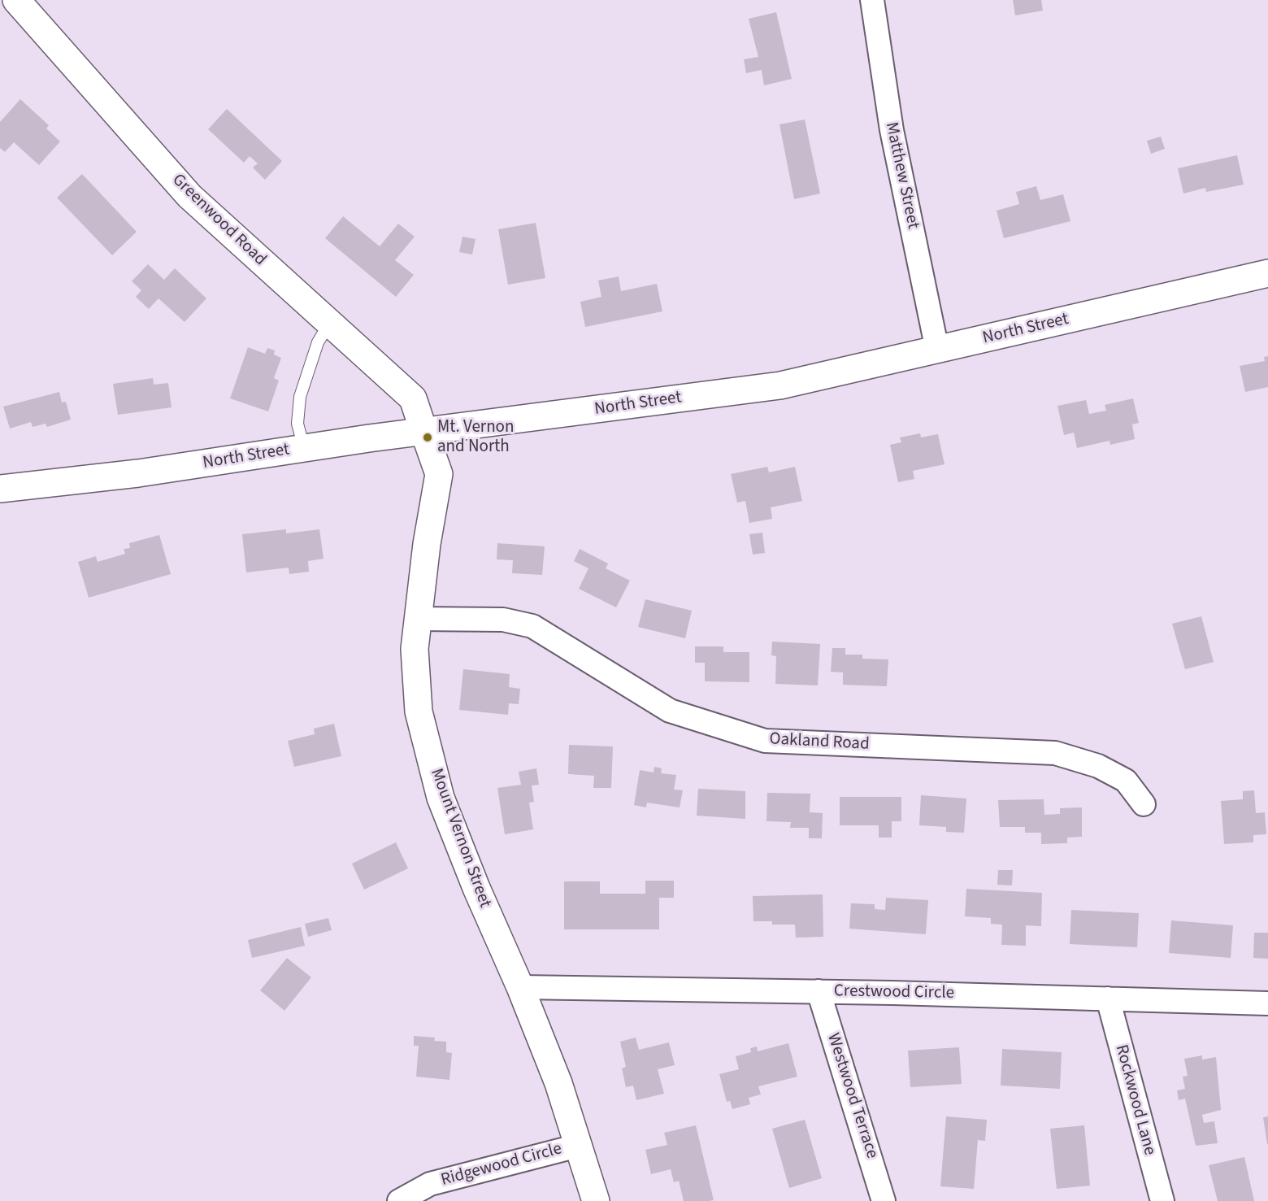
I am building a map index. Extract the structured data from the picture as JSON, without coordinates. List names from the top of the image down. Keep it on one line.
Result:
{"streets":{"main road":["Greenwood Road","North Street","Mount Vernon Street"],"street":["Matthew Street","Oakland Road","Crestwood Circle","Westwood Terrace","Rockwood Lane","Ridgewood Circle"]},"crossings":[["Matthew Street","North Street"],["Greenwood Road","North Street"],["Greenwood Road","Mount Vernon Street"],["North Street","Mount Vernon Street"],["Oakland Road","Mount Vernon Street"],["Mount Vernon Street","Crestwood Circle"],["Mount Vernon Street","Ridgewood Circle"],["Crestwood Circle","Westwood Terrace"],["Crestwood Circle","Rockwood Lane"]],"places":["Mt. Vernon and North"]}
